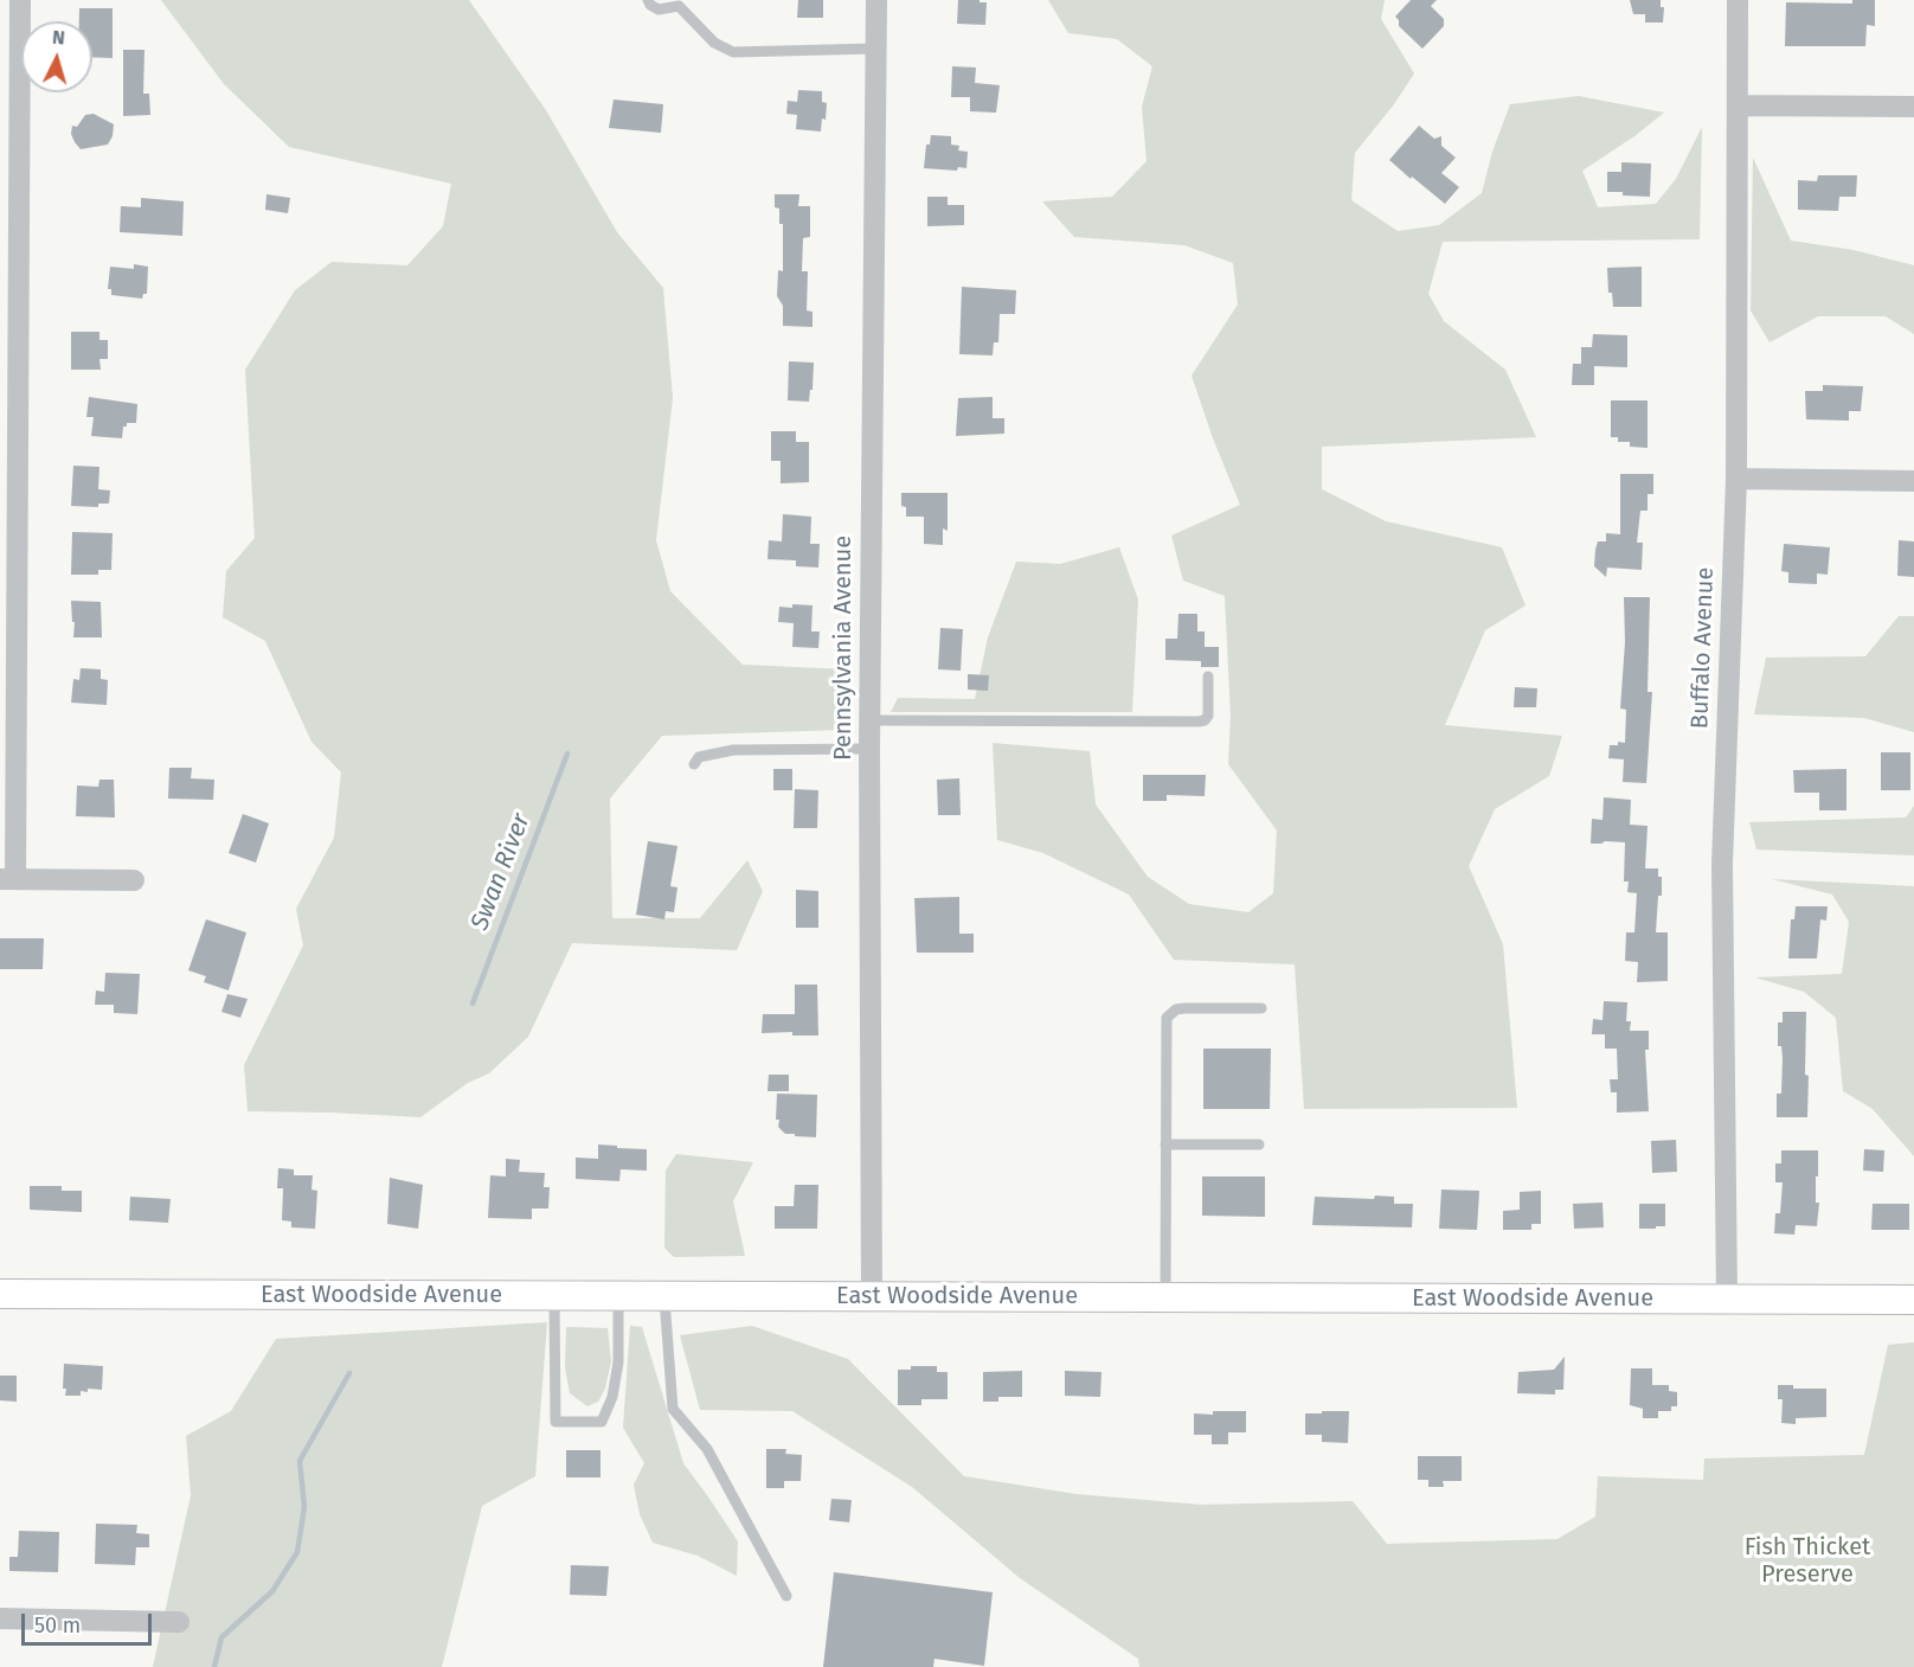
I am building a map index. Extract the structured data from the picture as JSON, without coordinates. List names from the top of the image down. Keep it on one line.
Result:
{"streets":{"main road":["East Woodside Avenue"],"street":["Pennsylvania Avenue","Buffalo Avenue"]},"crossings":[["Pennsylvania Avenue","East Woodside Avenue"],["Buffalo Avenue","East Woodside Avenue"]],"water":["Swan River"],"parks":["Fish Thicket Preserve"],"scale_bar":"50 m","north":"top"}
